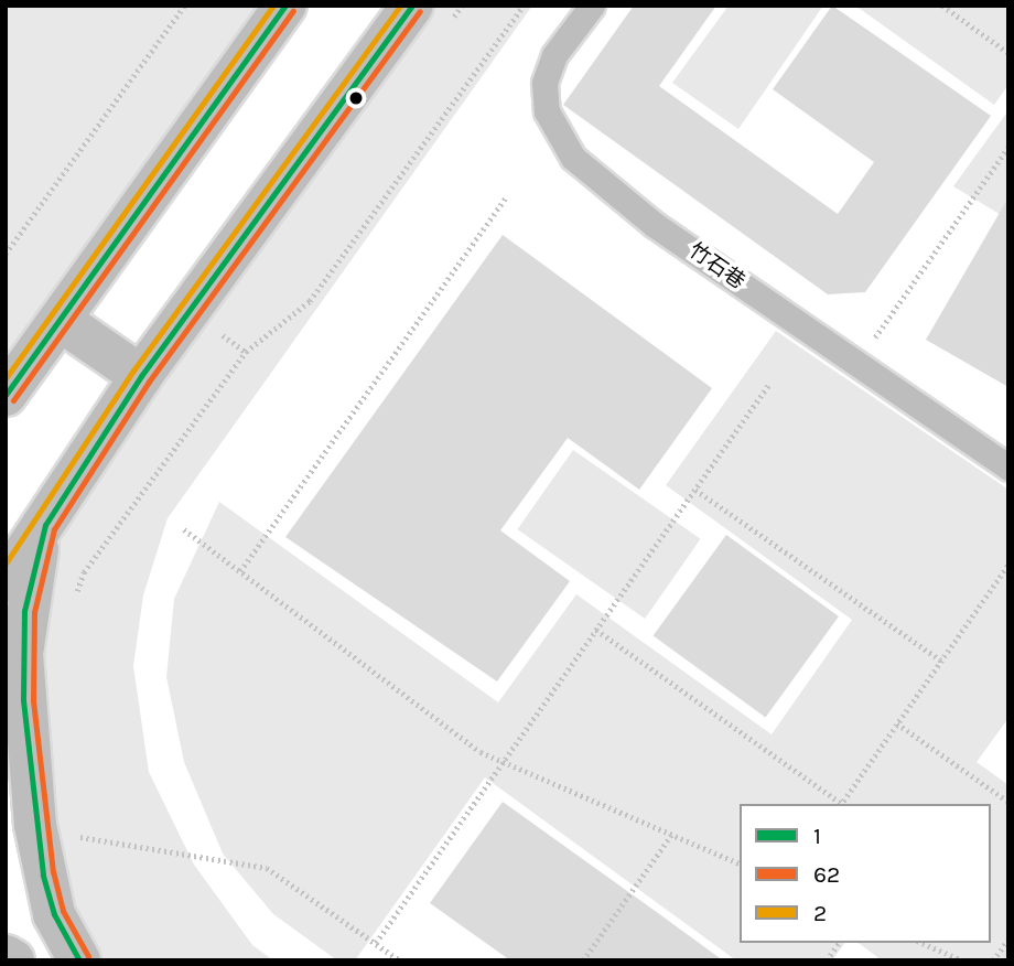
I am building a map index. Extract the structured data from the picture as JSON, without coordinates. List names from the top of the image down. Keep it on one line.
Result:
{"streets":{"lane":["竹石巷"]},"lines":["transit line 1","transit line 2","transit line 62"],"legend":["1","62","2"]}
